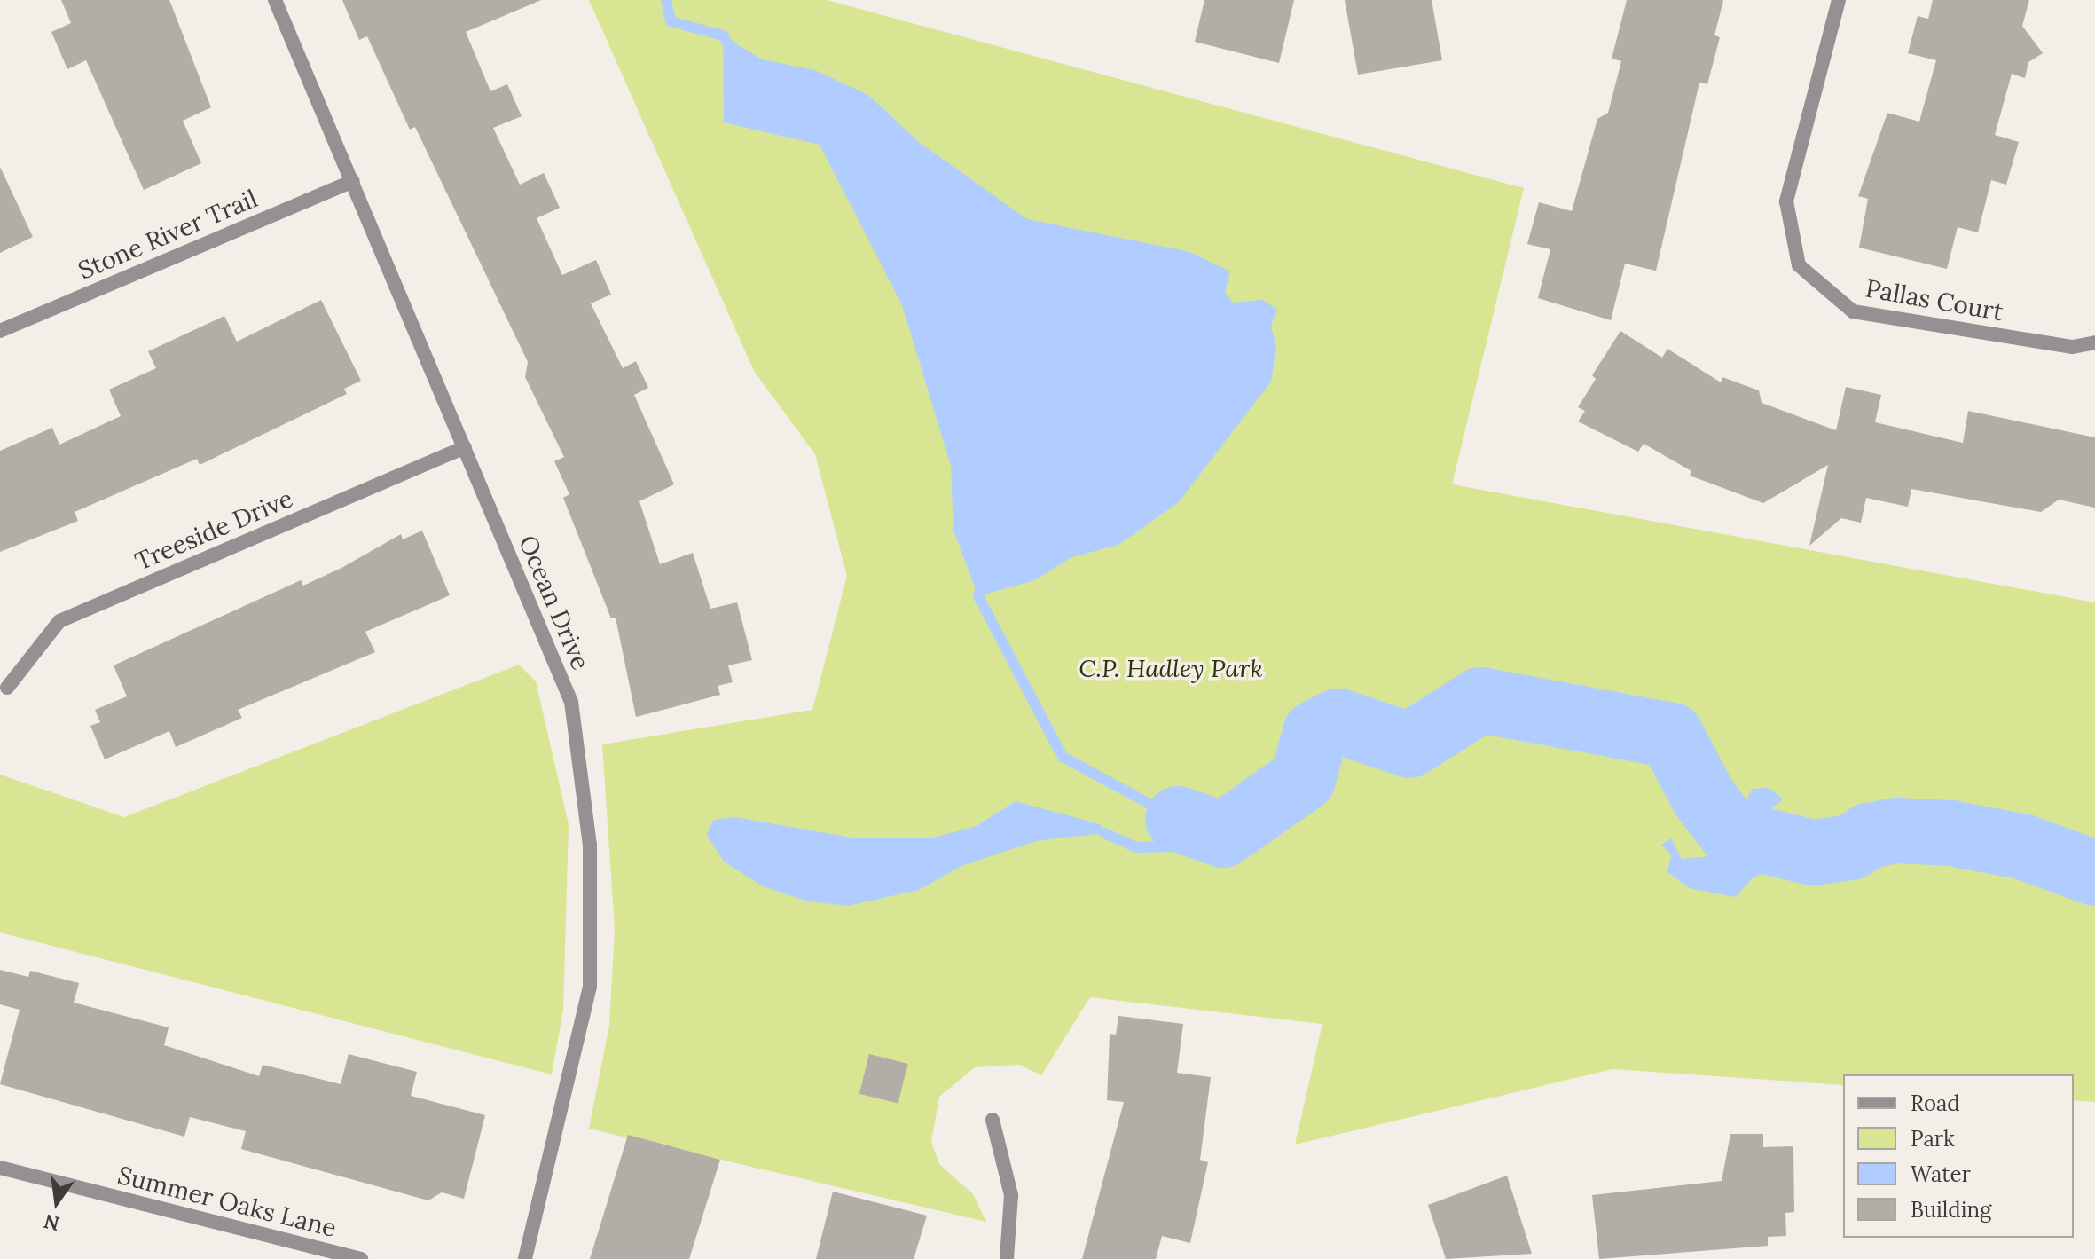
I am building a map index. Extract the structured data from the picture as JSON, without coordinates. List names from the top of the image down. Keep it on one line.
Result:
{"streets":{"street":["Stone River Trail","Pallas Court","Treeside Drive","Ocean Drive","Summer Oaks Lane"]},"crossings":[["Stone River Trail","Ocean Drive"],["Treeside Drive","Ocean Drive"]],"parks":["C.P. Hadley Park"],"legend":["Road","Park","Water","Building"],"north":"bottom"}
